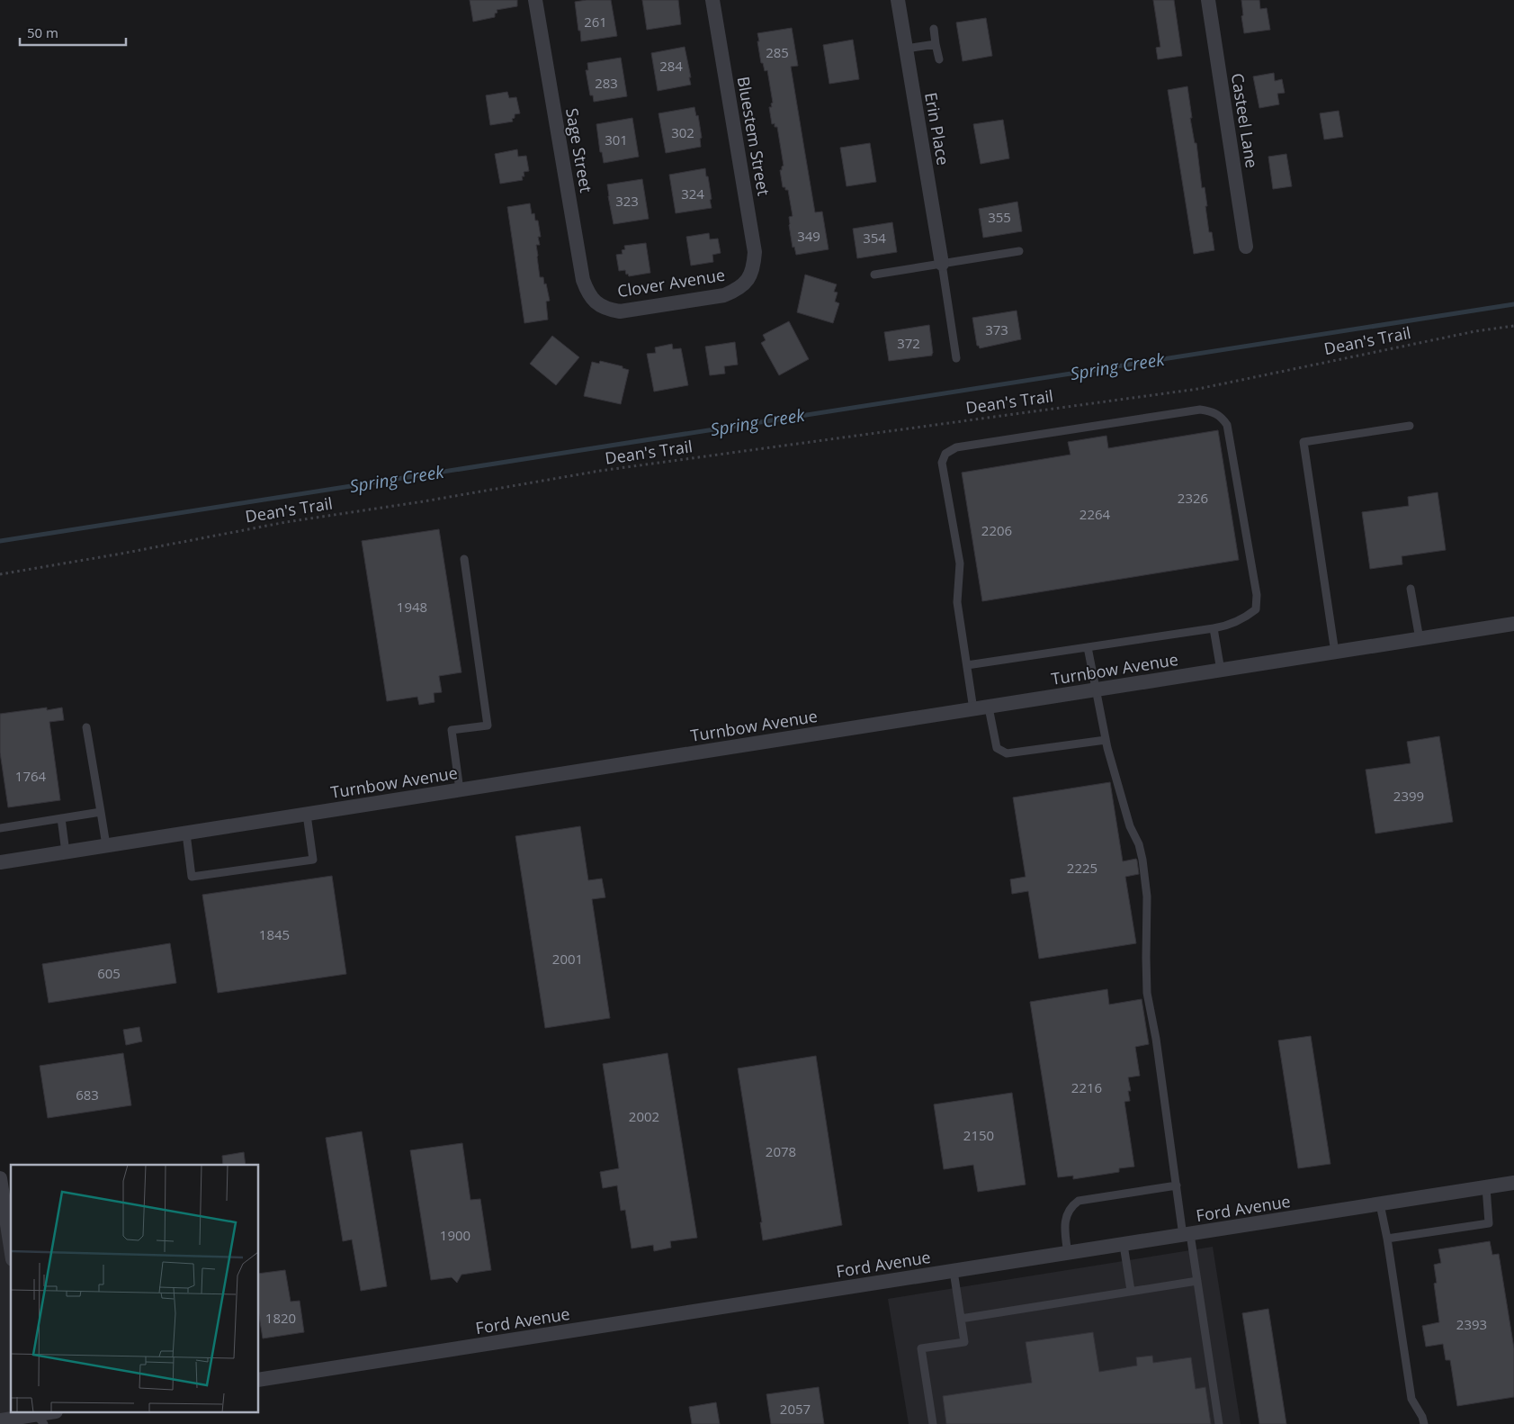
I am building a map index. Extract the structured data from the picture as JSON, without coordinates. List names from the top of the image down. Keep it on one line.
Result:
{"streets":{"street":["Casteel Lane","Erin Place","Bluestem Street","Sage Street","Clover Avenue","Turnbow Avenue","Ford Avenue"],"path":["Dean's Trail"]},"crossings":[["Bluestem Street","Clover Avenue"],["Sage Street","Clover Avenue"]],"water":["Spring Creek"],"house_numbers":["261","285","284","283","302","301","324","323","355","349","354","373","372","2326","2264","2206","1948","1764","2399","2225","1845","2001","605","2216","683","2002","2150","2078","1900","1820","2393","2057"],"scale_bar":"50 m"}
